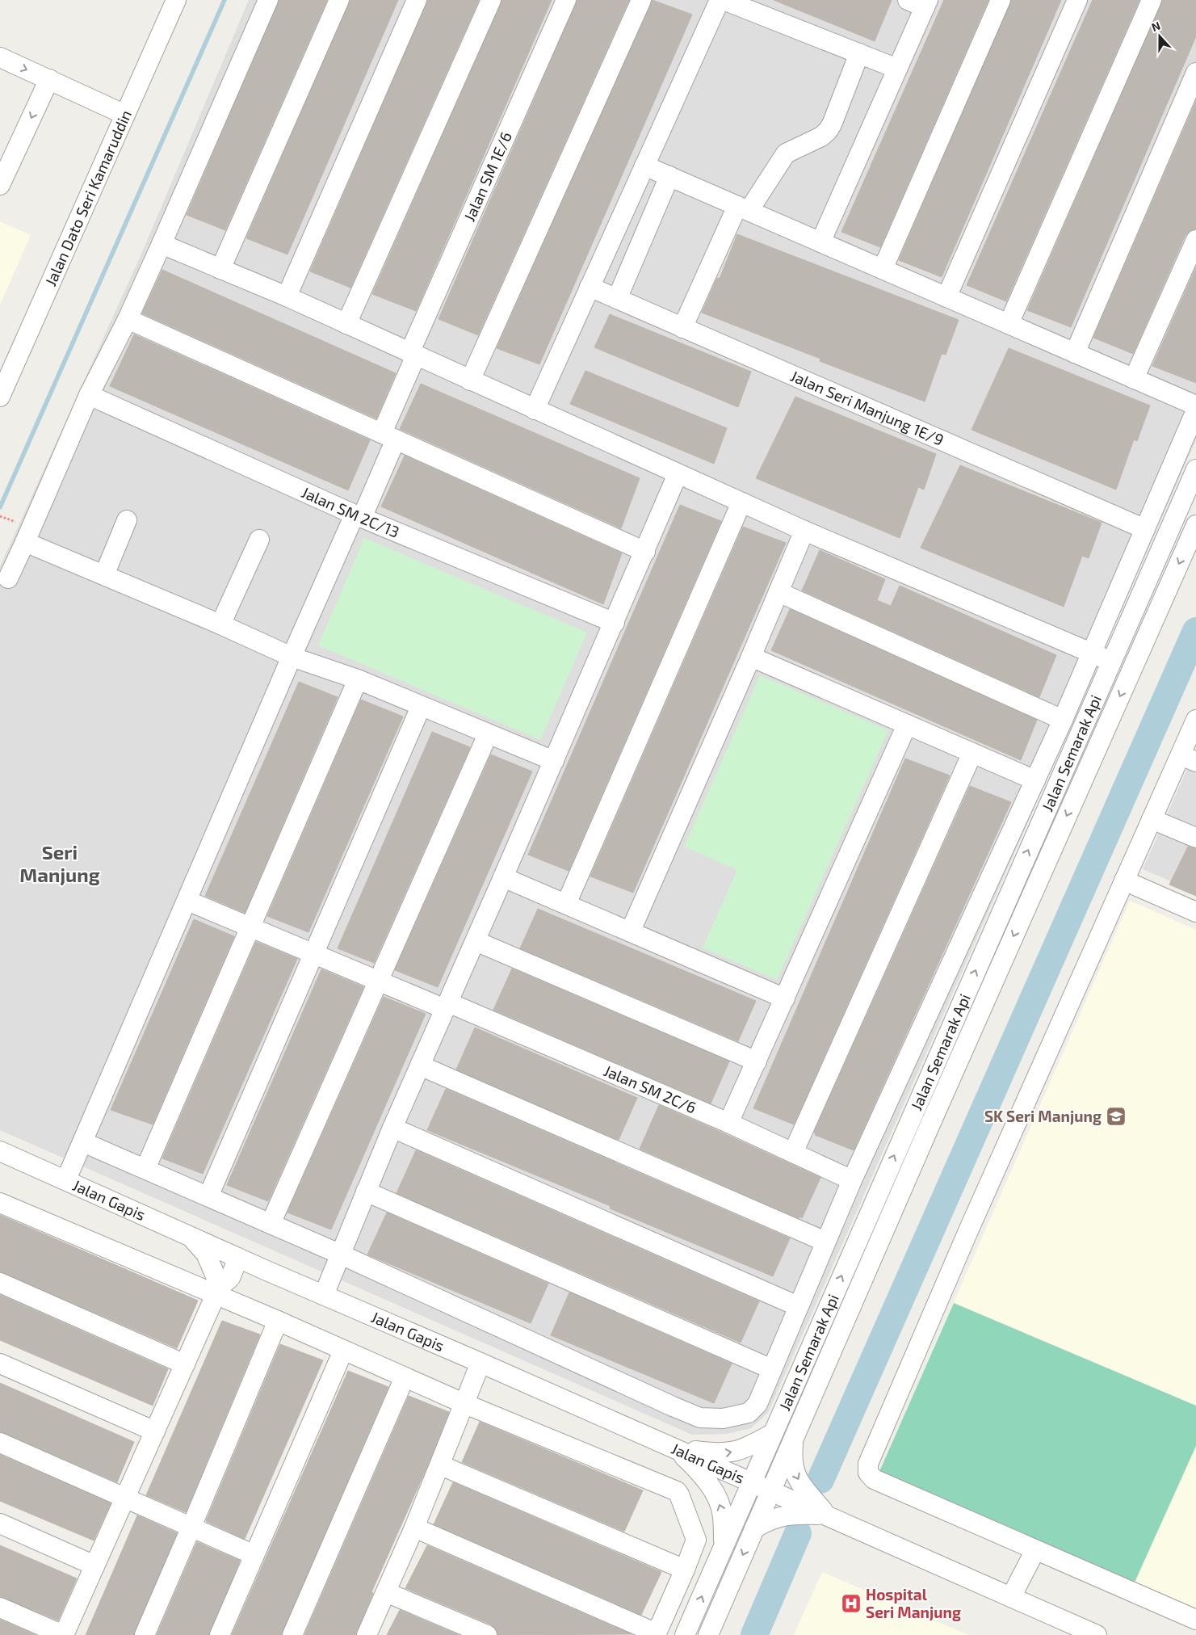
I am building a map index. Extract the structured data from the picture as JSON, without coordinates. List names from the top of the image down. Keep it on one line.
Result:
{"streets":{"street":["Jalan SM 1E/6","Jalan Dato Seri Kamaruddin","Jalan Seri Manjung 1E/9","Jalan SM 2C/13","Jalan Semarak Api","Jalan SM 2C/6","Jalan Gapis"]},"crossings":[["Jalan SM 1E/6","Jalan SM 2C/13"],["Jalan SM 1E/6","Jalan SM 2C/6"],["Jalan SM 1E/6","Jalan Gapis"],["Jalan Semarak Api","Jalan Gapis"]],"districts":["Seri Manjung"],"places":{"school or university":["SK Seri Manjung"],"hospital":["Hospital Seri Manjung"]},"north":"top"}
